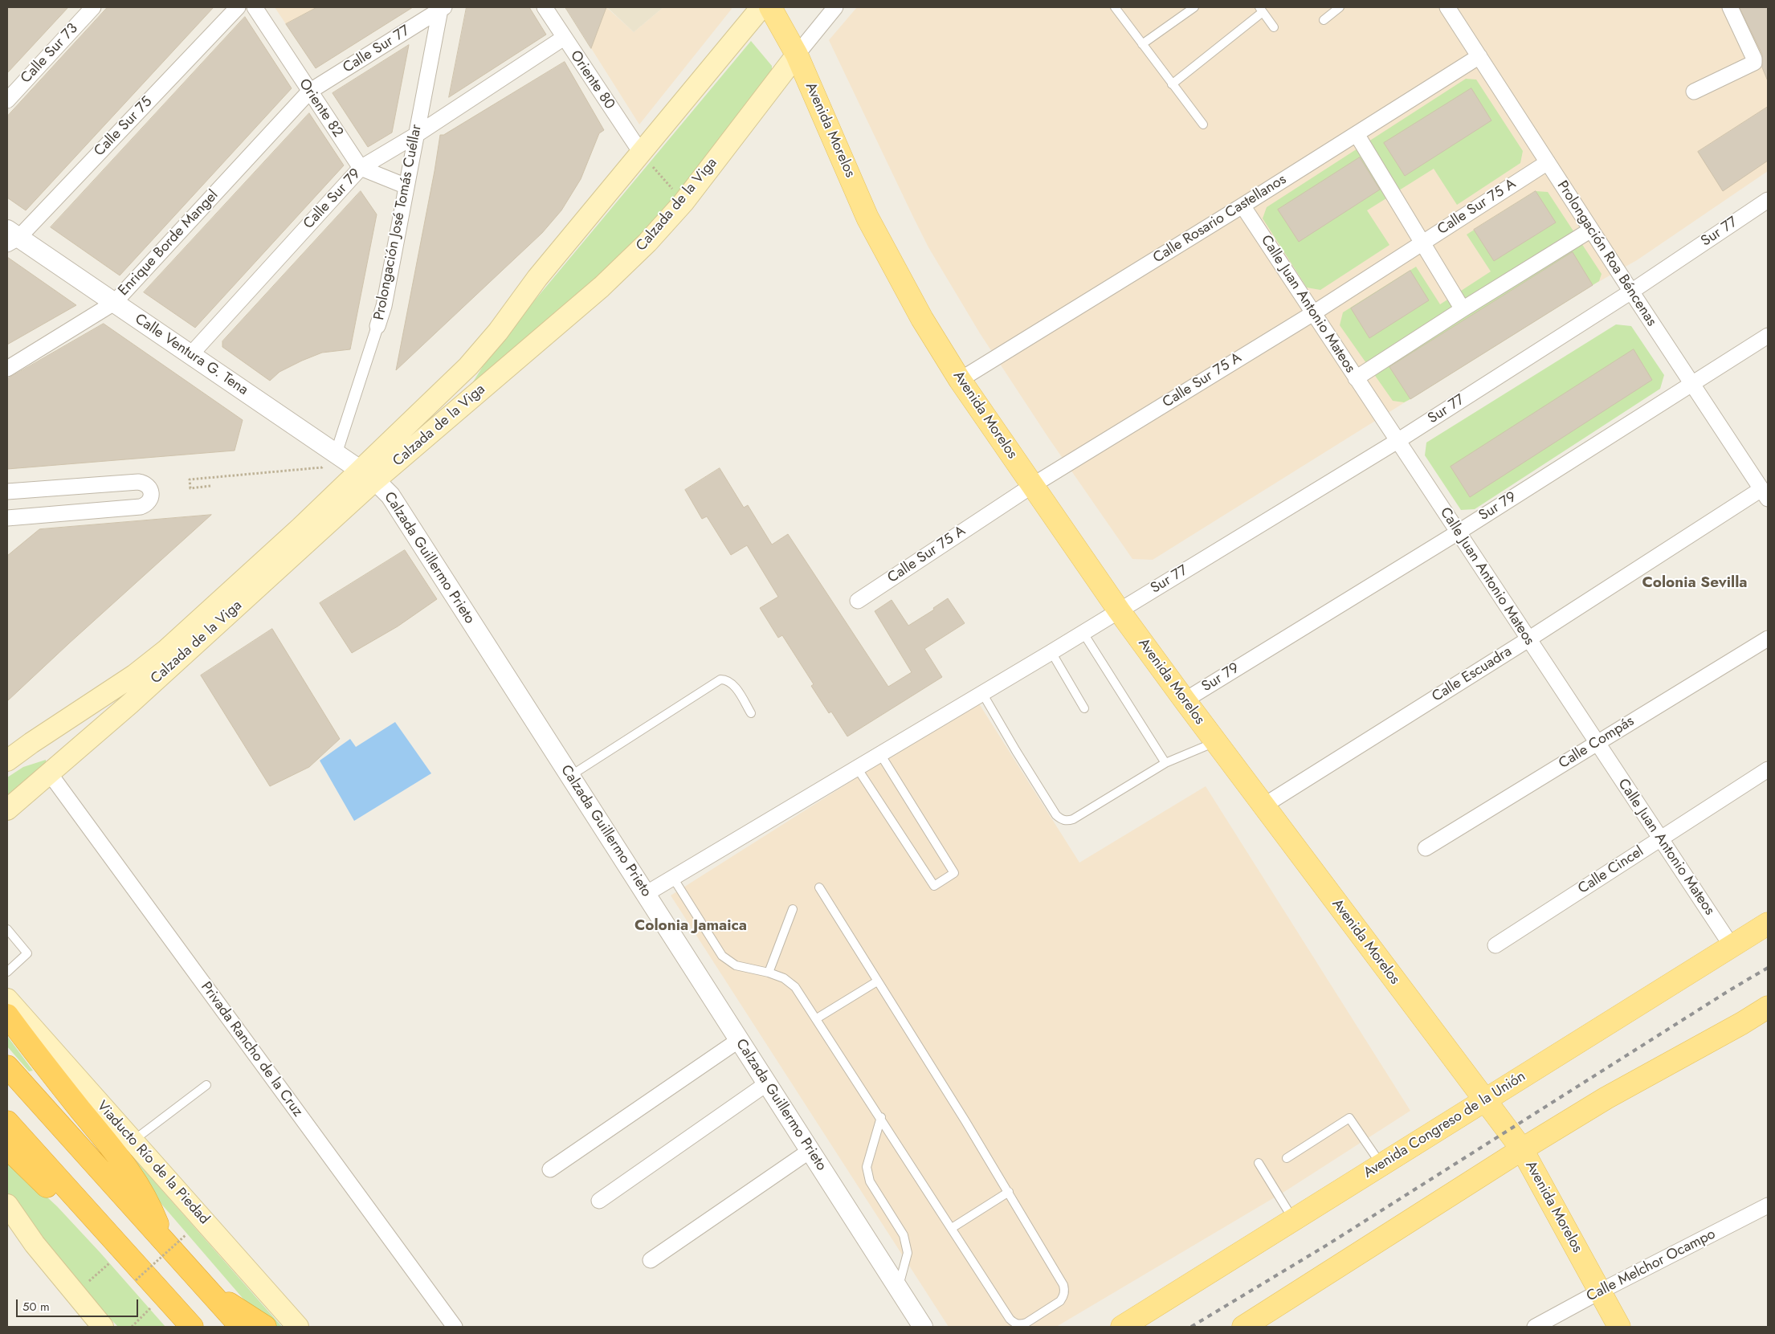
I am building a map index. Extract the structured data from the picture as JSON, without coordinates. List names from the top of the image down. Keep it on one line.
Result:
{"streets":{"main road":["Avenida Morelos","Calzada de la Viga","Avenida Congreso de la Unión","Viaducto Río de la Piedad"],"street":["Calle Sur 77","Calle Sur 73","Oriente 80","Oriente 82","Calle Sur 75","Calle Sur 79","Calle Sur 75 A","Calle Rosario Castellanos","Prolongación José Tomás Cuéllar","Sur 77","Enrique Borde Mangel","Prolongación Roa Béncenas","Calle Juan Antonio Mateos","Calle Ventura G. Tena","Sur 79","Calzada Guillermo Prieto","Calle Escuadra","Calle Compás","Calle Cincel","Privada Rancho de la Cruz","Calle Melchor Ocampo"]},"crossings":[["Calle Sur 77","Oriente 82"],["Calle Sur 77","Prolongación José Tomás Cuéllar"],["Calle Sur 77","Enrique Borde Mangel"],["Oriente 80","Calle Sur 79"],["Oriente 80","Calzada de la Viga"],["Oriente 82","Calle Sur 79"],["Oriente 82","Enrique Borde Mangel"],["Calle Sur 75","Calle Ventura G. Tena"],["Avenida Morelos","Calzada de la Viga"],["Avenida Morelos","Calle Sur 75 A"],["Avenida Morelos","Calle Rosario Castellanos"],["Avenida Morelos","Sur 77"],["Avenida Morelos","Sur 79"],["Avenida Morelos","Calle Escuadra"],["Avenida Morelos","Avenida Congreso de la Unión"],["Avenida Morelos","Calle Melchor Ocampo"],["Calle Sur 79","Prolongación José Tomás Cuéllar"],["Calle Sur 79","Calle Ventura G. Tena"],["Calzada de la Viga","Calle Ventura G. Tena"],["Calzada de la Viga","Calzada Guillermo Prieto"],["Calzada de la Viga","Privada Rancho de la Cruz"],["Calle Sur 75 A","Prolongación Roa Béncenas"],["Calle Sur 75 A","Calle Juan Antonio Mateos"],["Calle Rosario Castellanos","Prolongación Roa Béncenas"],["Calle Rosario Castellanos","Calle Juan Antonio Mateos"],["Prolongación José Tomás Cuéllar","Calle Ventura G. Tena"],["Sur 77","Prolongación Roa Béncenas"],["Sur 77","Calle Juan Antonio Mateos"],["Sur 77","Calzada Guillermo Prieto"],["Enrique Borde Mangel","Calle Ventura G. Tena"],["Prolongación Roa Béncenas","Sur 79"],["Prolongación Roa Béncenas","Calle Escuadra"],["Calle Juan Antonio Mateos","Sur 79"],["Calle Juan Antonio Mateos","Calle Escuadra"],["Calle Juan Antonio Mateos","Calle Compás"],["Calle Juan Antonio Mateos","Calle Cincel"],["Calle Juan Antonio Mateos","Avenida Congreso de la Unión"],["Calle Ventura G. Tena","Calzada Guillermo Prieto"]],"districts":["Colonia Sevilla","Colonia Jamaica"],"scale_bar":"50 m"}
